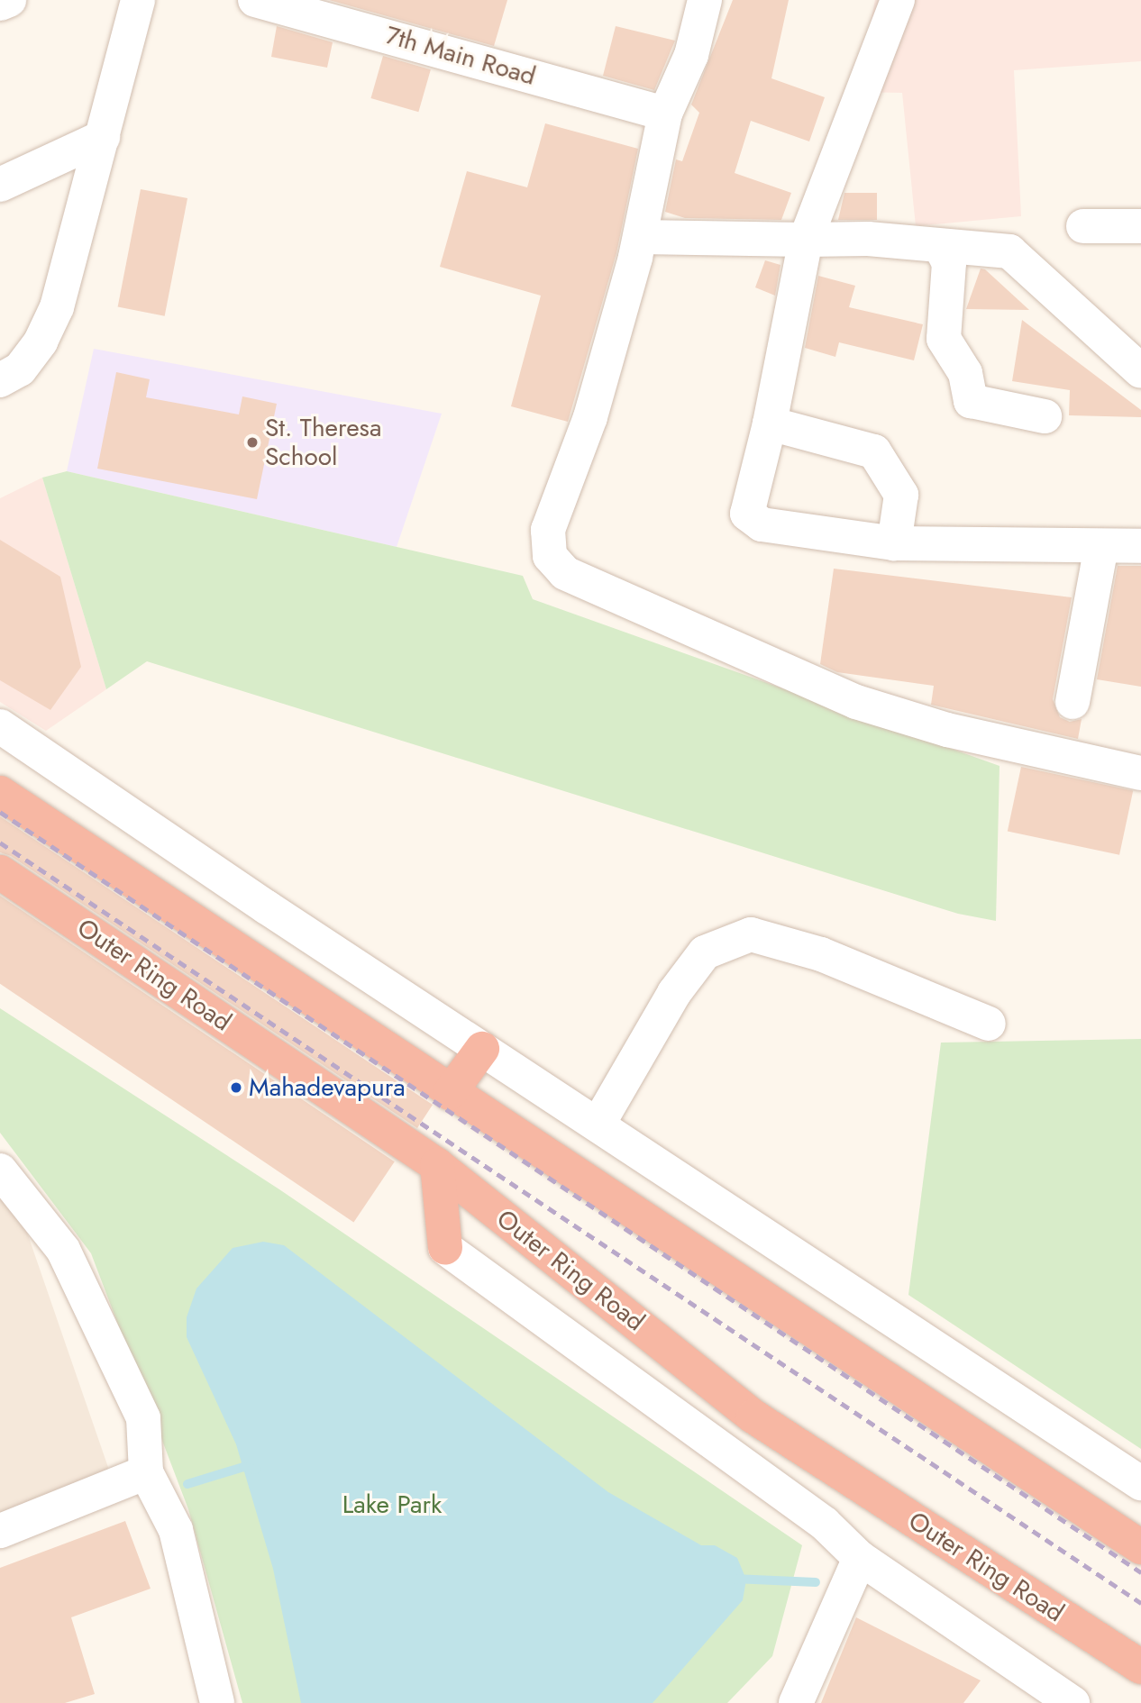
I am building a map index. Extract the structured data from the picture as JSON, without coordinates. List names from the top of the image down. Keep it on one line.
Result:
{"streets":{"highway":["Outer Ring Road"],"street":["7th Main Road"]},"parks":["Lake Park"],"places":["St. Theresa School","Mahadevapura"]}
